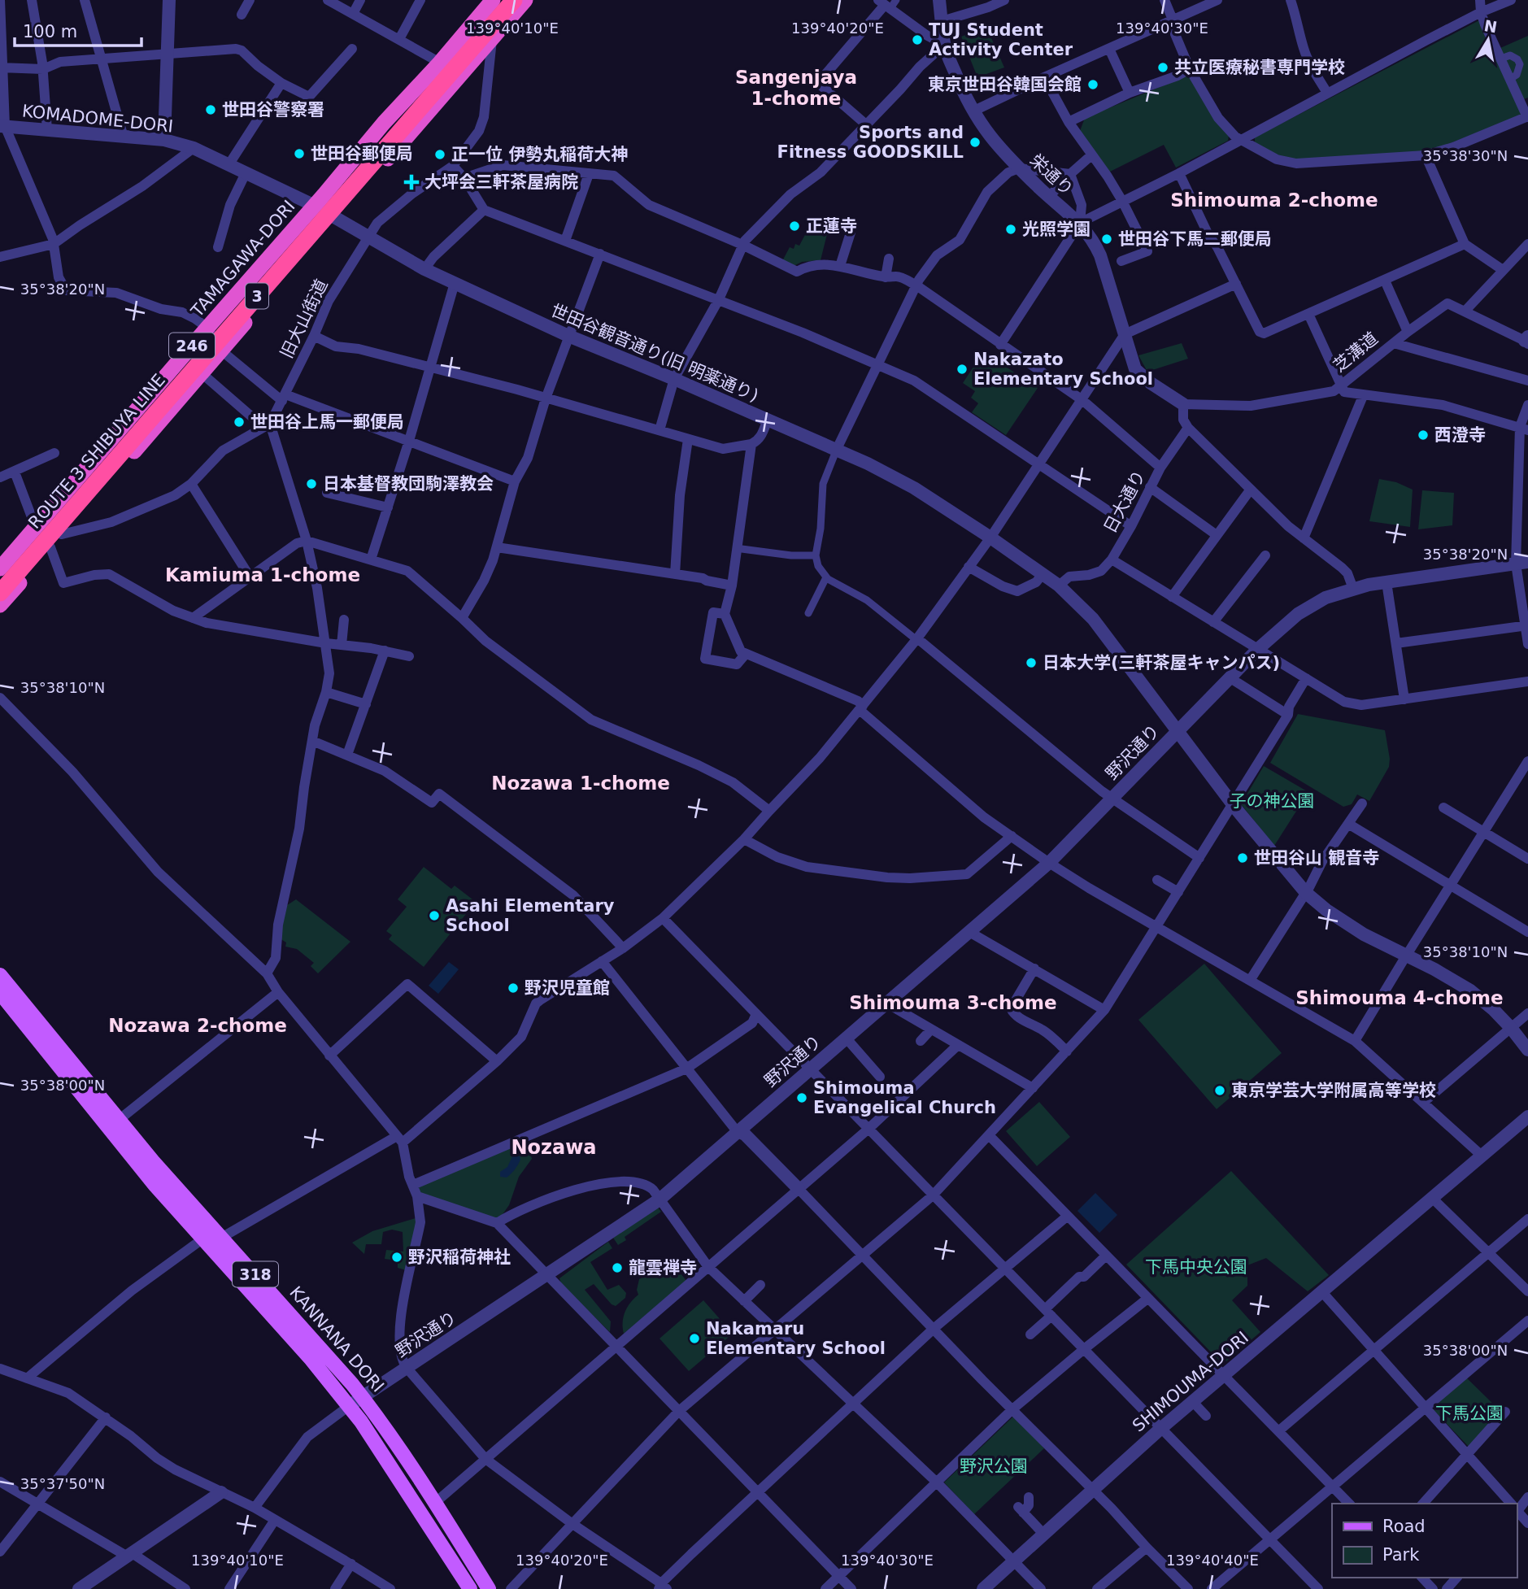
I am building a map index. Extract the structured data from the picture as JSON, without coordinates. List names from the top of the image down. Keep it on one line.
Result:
{"streets":{"highway":["TAMAGAWA-DORI","3","246","ROUTE 3 SHIBUYA LINE"],"main road":["318","KANNANA DORI"],"street":["KOMADOME-DORI","栄通り","旧大山街道","芝溝道","世田谷観音通り(旧 明薬通り)","日大通り","野沢通り","SHIMOUMA-DORI"]},"crossings":[["KOMADOME-DORI","TAMAGAWA-DORI"],["KOMADOME-DORI","246"],["KOMADOME-DORI","世田谷観音通り(旧 明薬通り)"],["栄通り","芝溝道"],["旧大山街道","246"],["旧大山街道","世田谷観音通り(旧 明薬通り)"],["246","世田谷観音通り(旧 明薬通り)"],["世田谷観音通り(旧 明薬通り)","日大通り"],["世田谷観音通り(旧 明薬通り)","野沢通り"],["野沢通り","KANNANA DORI"]],"districts":["Sangenjaya 1-chome","Shimouma 2-chome","Kamiuma 1-chome","Nozawa 1-chome","Shimouma 4-chome","Shimouma 3-chome","Nozawa 2-chome","Nozawa"],"parks":["子の神公園","下馬中央公園","下馬公園","野沢公園"],"places":{"other":["TUJ Student Activity Center","共立医療秘書専門学校","東京世田谷韓国会館","世田谷警察署","Sports and Fitness GOODSKILL","世田谷郵便局","正一位 伊勢丸稲荷大神","正蓮寺","光照学園","世田谷下馬二郵便局","Nakazato Elementary School","世田谷上馬一郵便局","西澄寺","日本基督教団駒澤教会","日本大学(三軒茶屋キャンパス)","世田谷山 観音寺","Asahi Elementary School","野沢児童館","東京学芸大学附属高等学校","Shimouma Evangelical Church","野沢稲荷神社","龍雲禅寺","Nakamaru Elementary School"],"health":["大坪会三軒茶屋病院"]},"legend":["Road","Park"],"scale_bar":"100 m","north":"top","coordinates":["139°40'10\"E","139°40'20\"E","139°40'30\"E","35°38'30\"N","35°38'20\"N","35°38'10\"N","35°38'00\"N","35°37'50\"N","139°40'40\"E"]}
